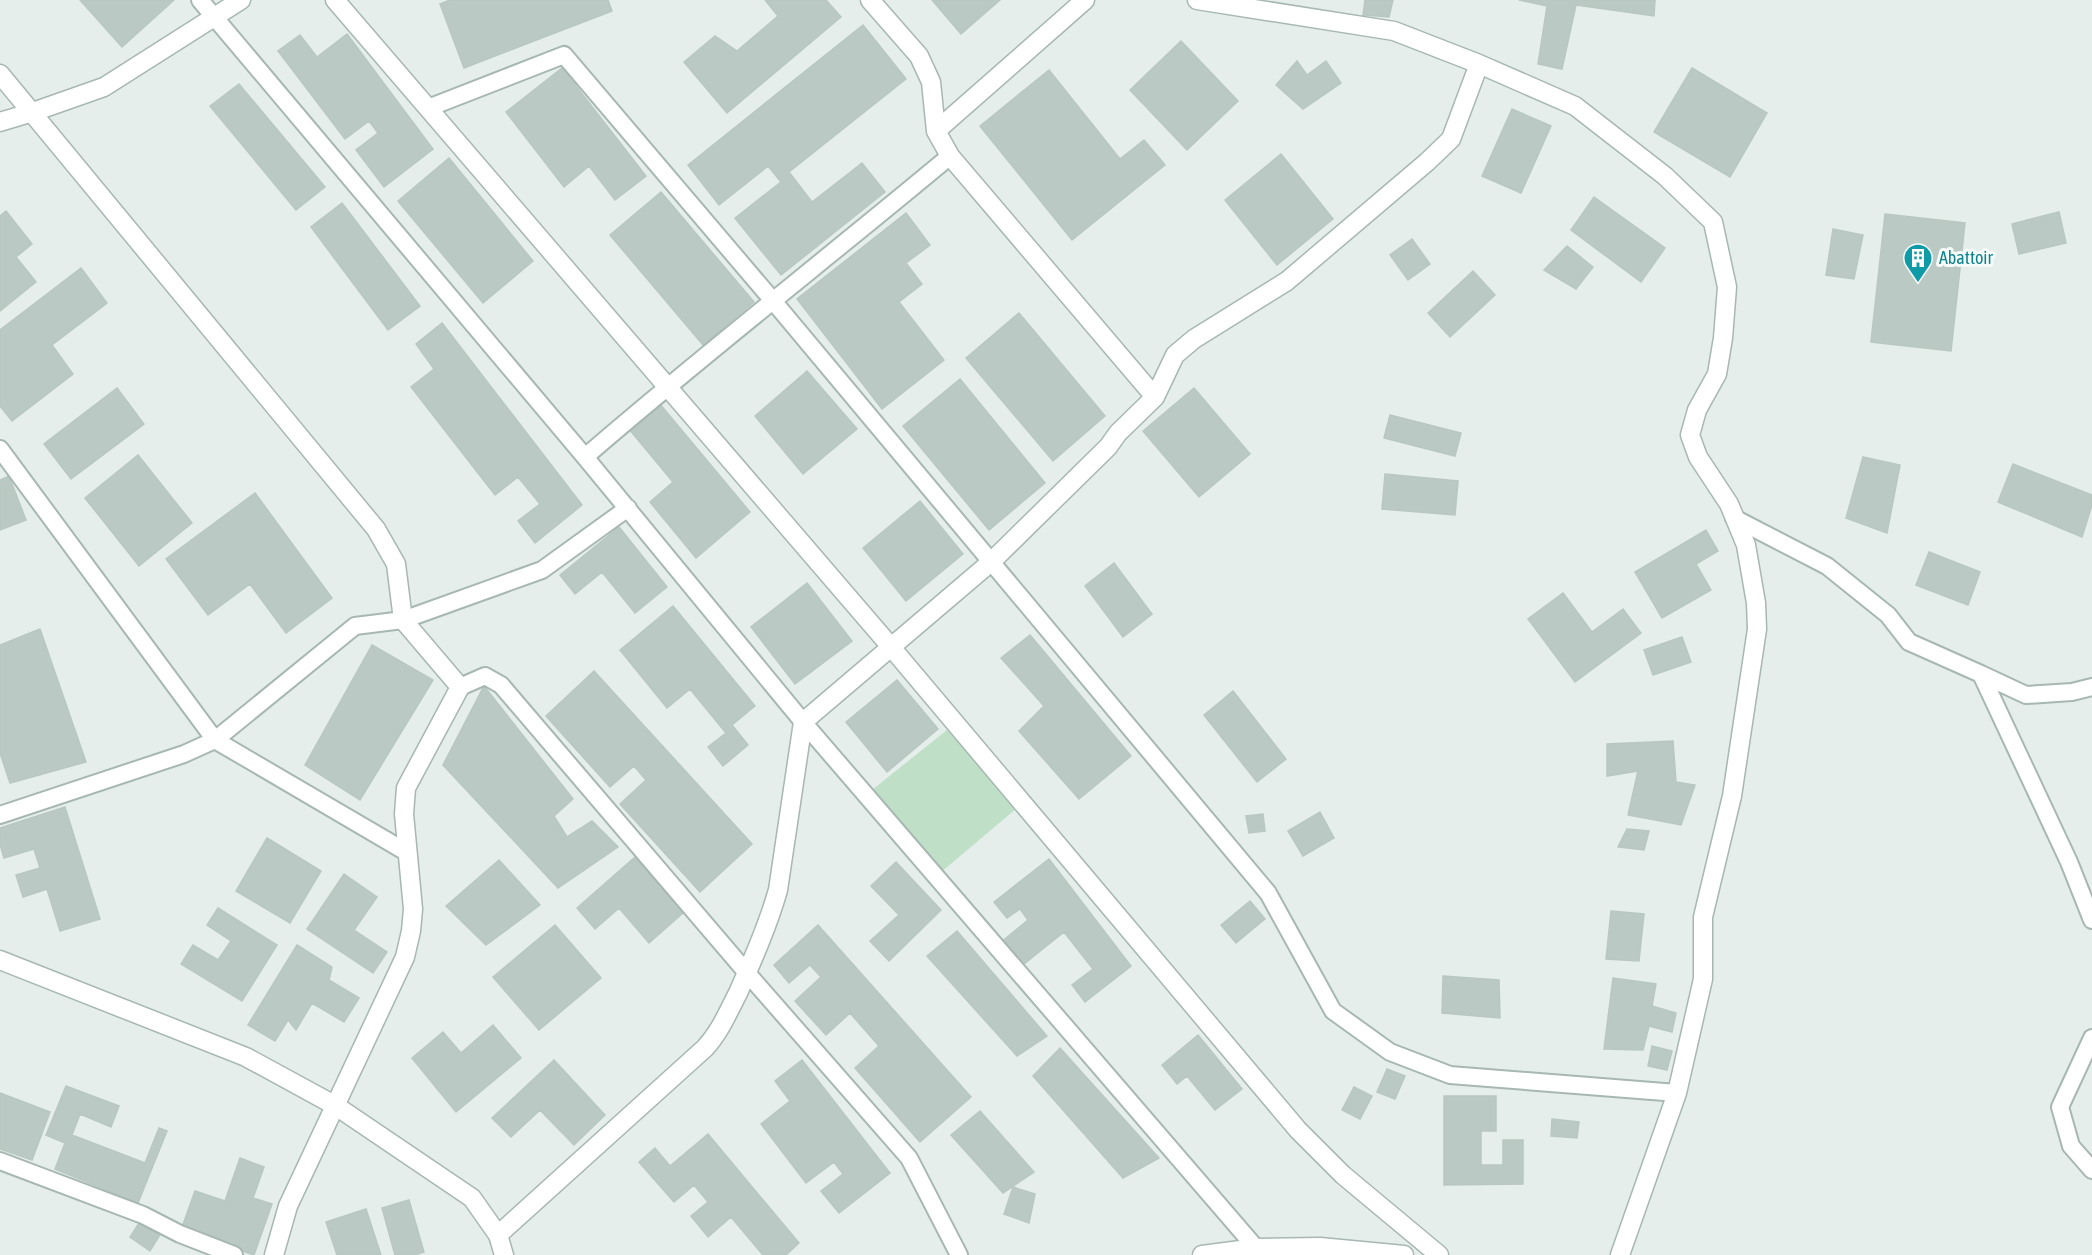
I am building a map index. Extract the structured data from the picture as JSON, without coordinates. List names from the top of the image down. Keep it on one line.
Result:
{"places":{"building":["Abattoir"]}}
